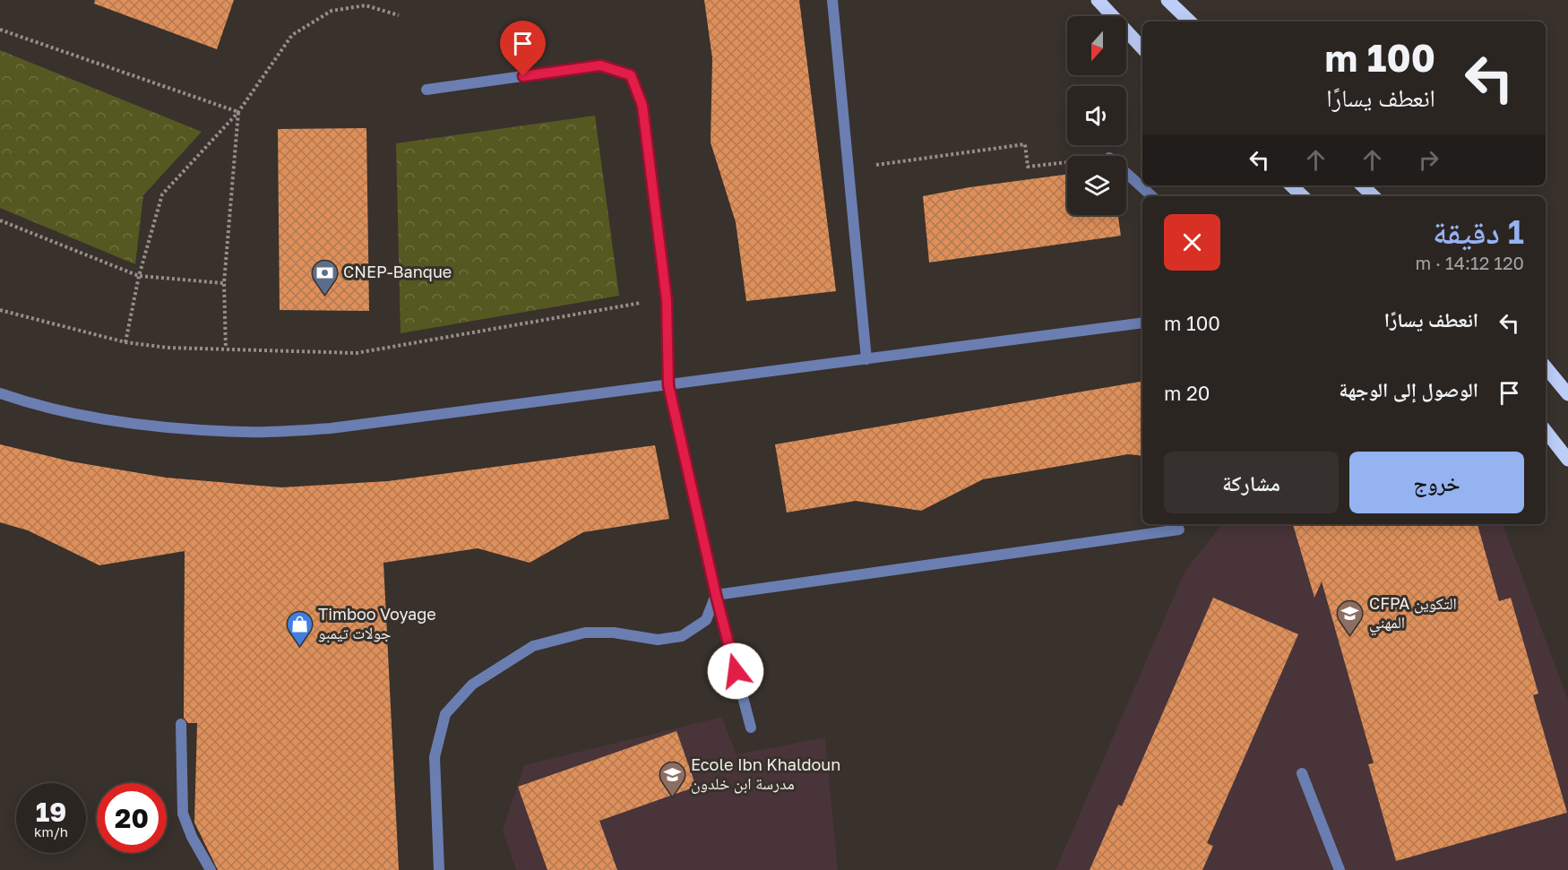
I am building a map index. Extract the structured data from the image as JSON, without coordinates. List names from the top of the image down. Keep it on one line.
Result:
{"places":{"bank":["CNEP-Banque"],"school or university":["CFPA التكوين المهني","Ecole Ibn Khaldoun مدرسة ابن خلدون"],"shop":["Timboo Voyage جولات تيمبو"]},"north":"bottom","page":{"turn":["100 m","انعطف يسارًا"],"heading":["1 دقيقة","120 m · 14:12"],"list":[{"name":"انعطف يسارًا","value":"100 m"},{"name":"الوصول إلى الوجهة","value":"20 m"}],"buttons":["خروج","مشاركة"],"speed":"19 km/h","limit":"20"}}
